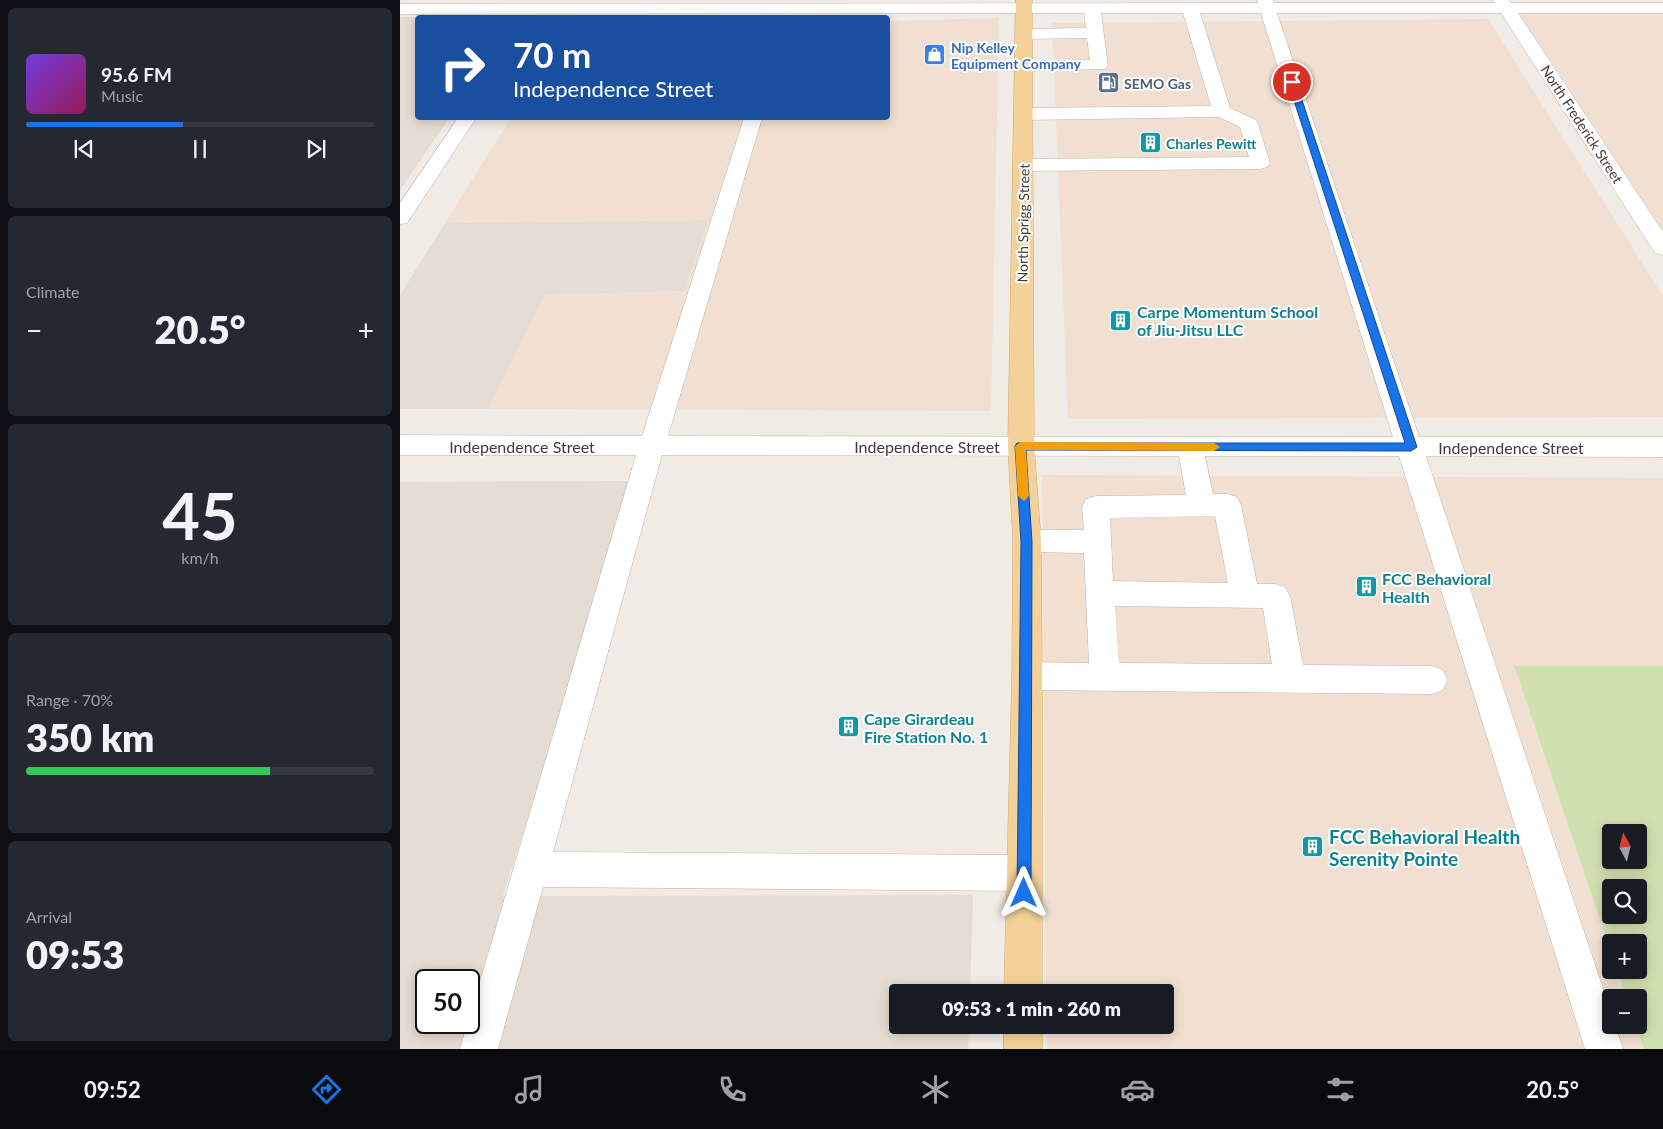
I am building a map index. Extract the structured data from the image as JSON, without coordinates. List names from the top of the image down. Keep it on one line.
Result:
{"streets":{"main road":["North Sprigg Street"],"street":["North Frederick Street","Independence Street"]},"crossings":[["North Sprigg Street","Independence Street"]],"places":{"shop":["Nip Kelley Equipment Company"],"fuel station":["SEMO Gas"],"building":["Charles Pewitt","Carpe Momentum School of Jiu-Jitsu LLC","FCC Behavioral Health","Cape Girardeau Fire Station No. 1","FCC Behavioral Health Serenity Pointe"]},"north":"top","page":{"turn":["70 m","Independence Street"],"song":["95.6 FM","Music"],"tile":["Climate",["45","km/h"],["Range · 70%","350 km"],["Arrival","09:53"]],"heat":["−","20.5°","+"],"map_buttons":["+","−"],"limit":"50","trip":"09:53 · 1 min · 260 m","tabs":["09:52","20.5°"]}}
